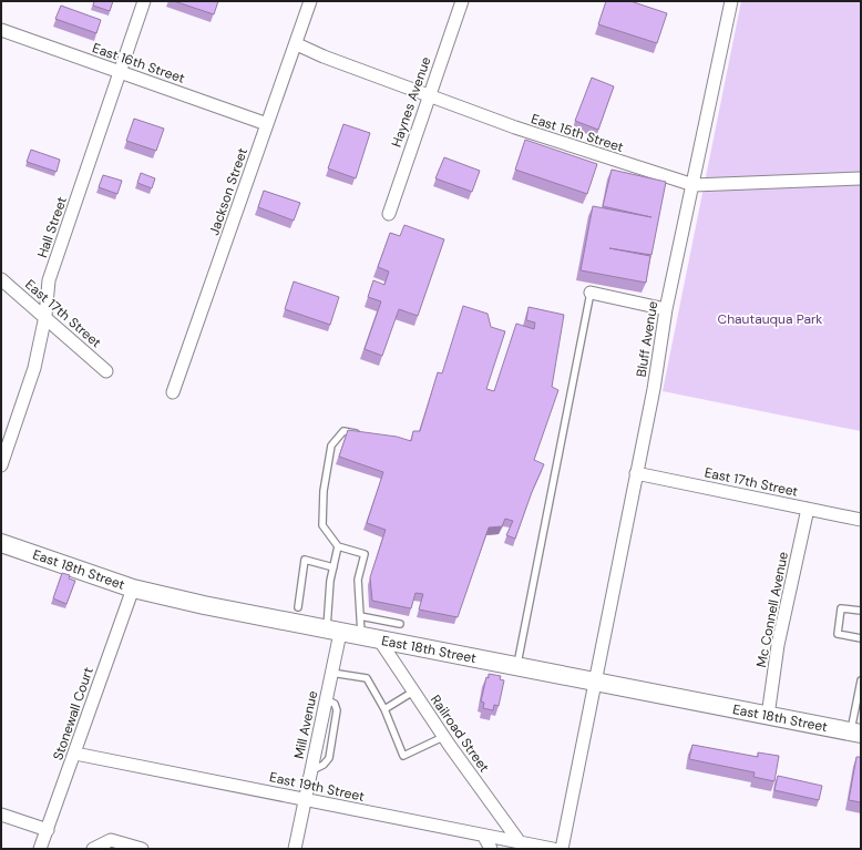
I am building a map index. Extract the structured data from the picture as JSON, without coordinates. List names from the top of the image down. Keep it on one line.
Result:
{"streets":{"street":["East 16th Street","Haynes Avenue","East 15th Street","Jackson Street","Hall Street","East 17th Street","Bluff Avenue","East 18th Street","Mc Connell Avenue","Stonewall Court","Mill Avenue","Railroad Street","East 19th Street"]},"crossings":[["East 16th Street","Jackson Street"],["East 16th Street","Hall Street"],["Haynes Avenue","East 15th Street"],["East 15th Street","Jackson Street"],["East 15th Street","Bluff Avenue"],["Hall Street","East 17th Street"],["East 17th Street","Bluff Avenue"],["East 17th Street","Mc Connell Avenue"],["Bluff Avenue","East 18th Street"],["East 18th Street","Mc Connell Avenue"],["East 18th Street","Stonewall Court"],["East 18th Street","Mill Avenue"],["East 18th Street","Railroad Street"],["Stonewall Court","East 19th Street"],["Mill Avenue","East 19th Street"],["Railroad Street","East 19th Street"]],"parks":["Chautauqua Park"]}
